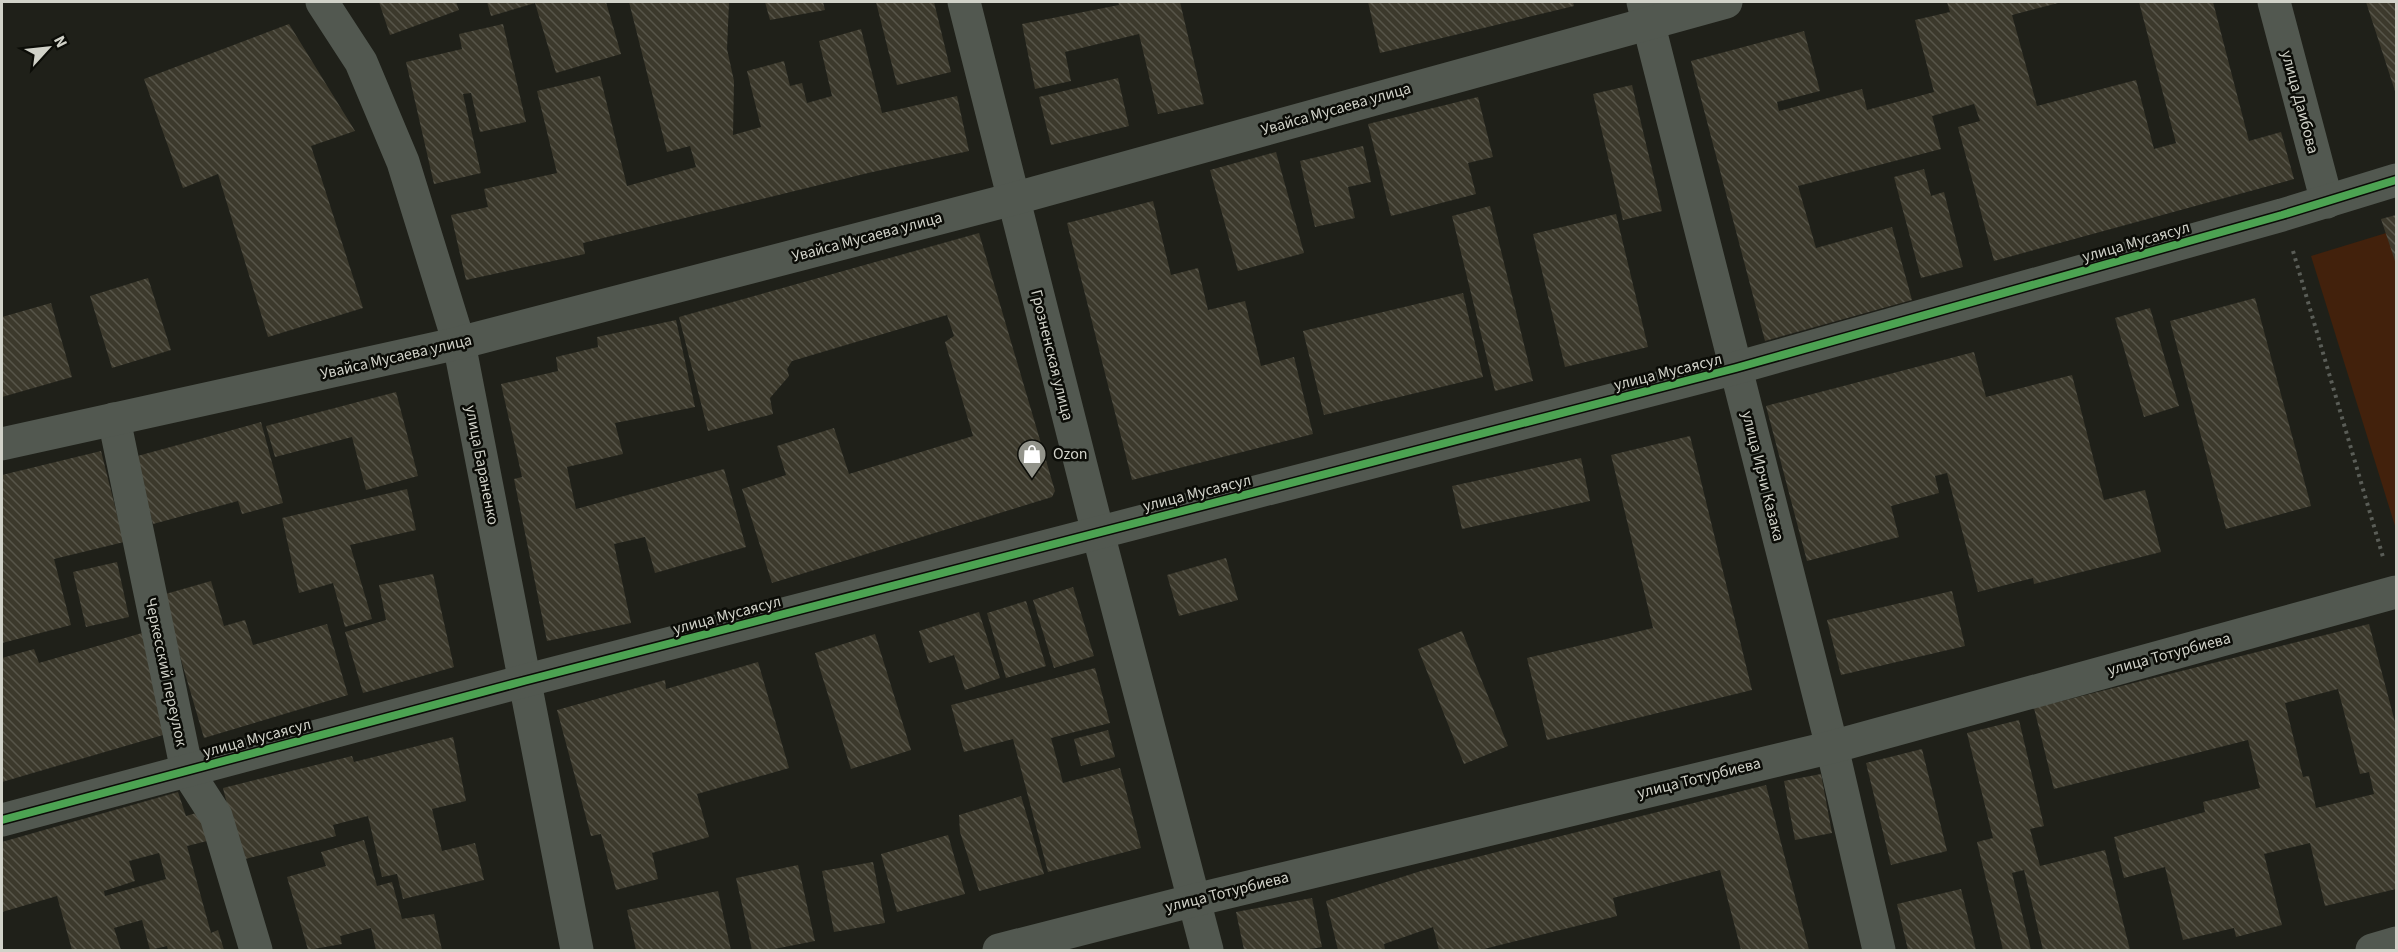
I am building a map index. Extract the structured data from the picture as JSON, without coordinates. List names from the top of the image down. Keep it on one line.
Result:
{"streets":{"street":["улица Даибова","Увайса Мусаева улица","улица Мусаясул","Грозненская улица","улица Бараненко","улица Ирчи Казака","улица Тотурбиева","Черкесский переулок"]},"crossings":[["улица Даибова","улица Мусаясул"],["Увайса Мусаева улица","Грозненская улица"],["Увайса Мусаева улица","улица Бараненко"],["Увайса Мусаева улица","улица Ирчи Казака"],["Увайса Мусаева улица","Черкесский переулок"],["улица Мусаясул","Грозненская улица"],["улица Мусаясул","улица Бараненко"],["улица Мусаясул","улица Ирчи Казака"],["улица Мусаясул","Черкесский переулок"],["Грозненская улица","улица Тотурбиева"],["улица Ирчи Казака","улица Тотурбиева"]],"places":{"shop":["Ozon"]},"north":"top right"}
